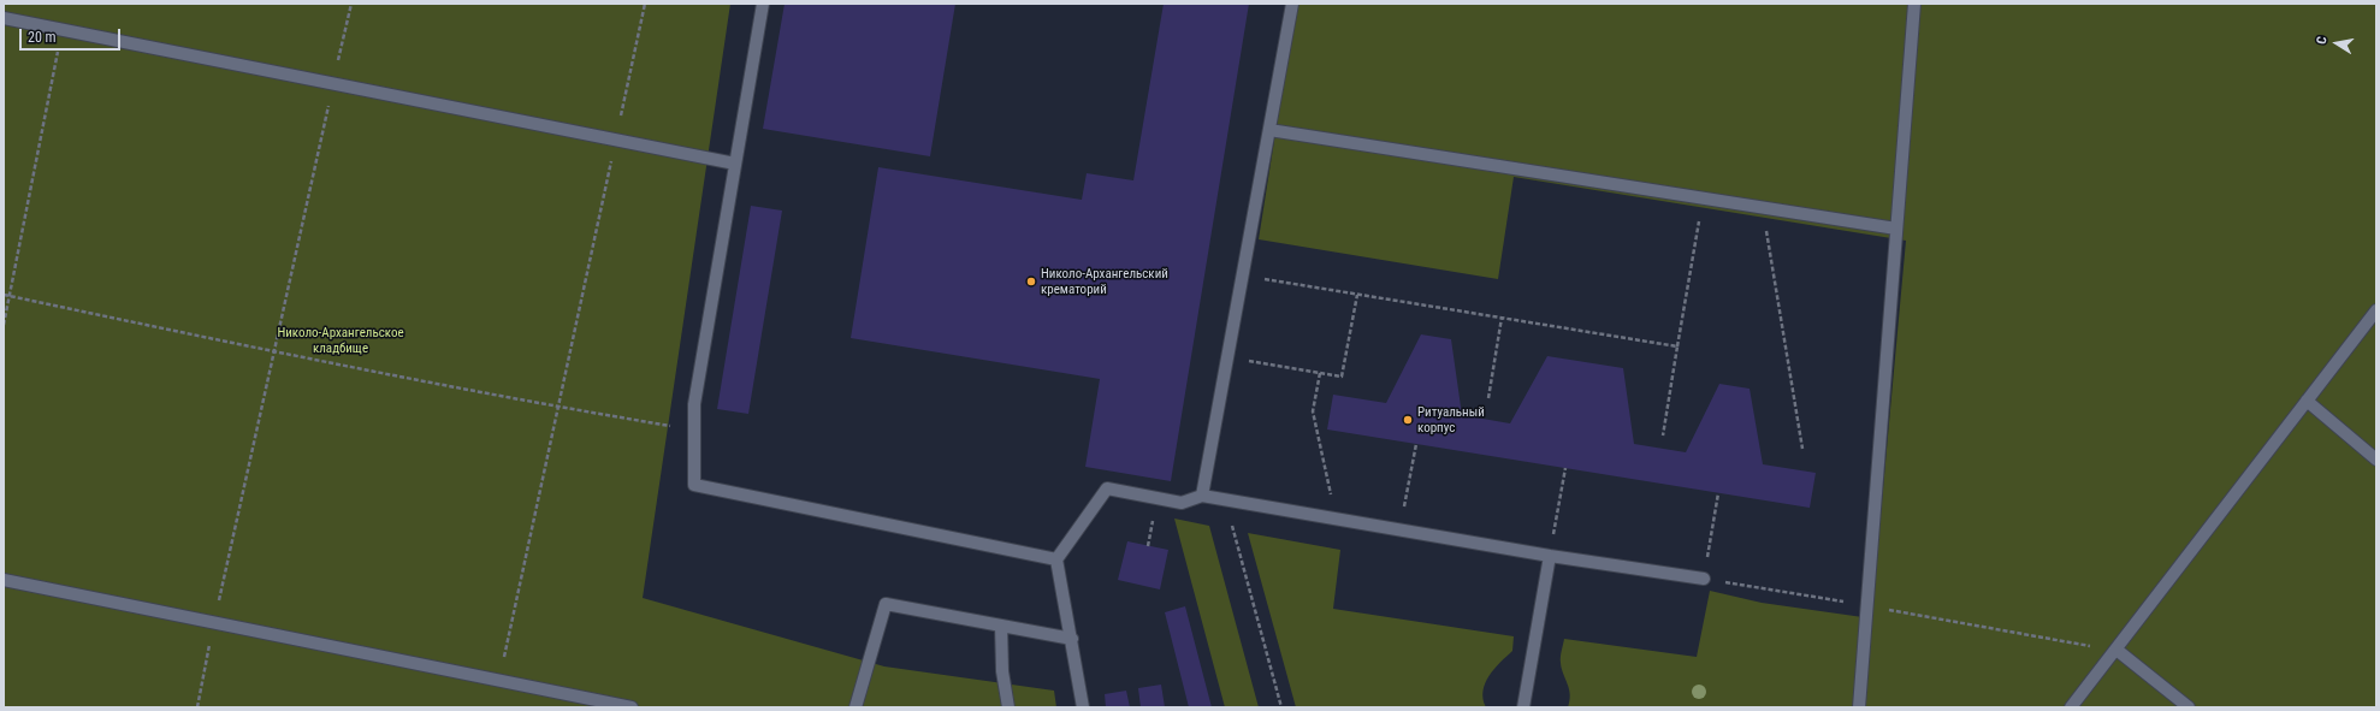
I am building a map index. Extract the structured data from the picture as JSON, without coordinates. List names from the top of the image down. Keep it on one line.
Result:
{"parks":["Николо-Архангельское кладбище"],"places":["Николо-Архангельский крематорий","Ритуальный корпус"],"scale_bar":"20 m","north":"left"}
